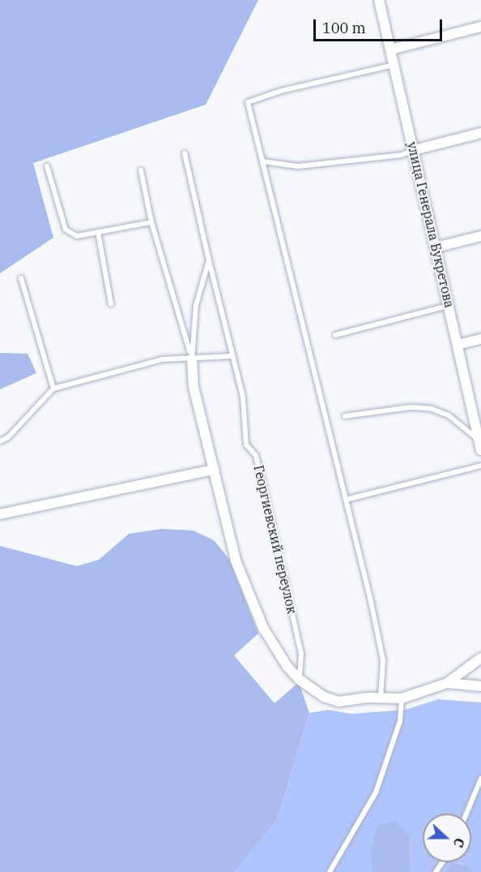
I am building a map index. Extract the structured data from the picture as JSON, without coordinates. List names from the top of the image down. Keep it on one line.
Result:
{"streets":{"street":["улица Генерала Букретова"],"lane":["Георгиевский переулок"]},"scale_bar":"100 m","north":"right"}
